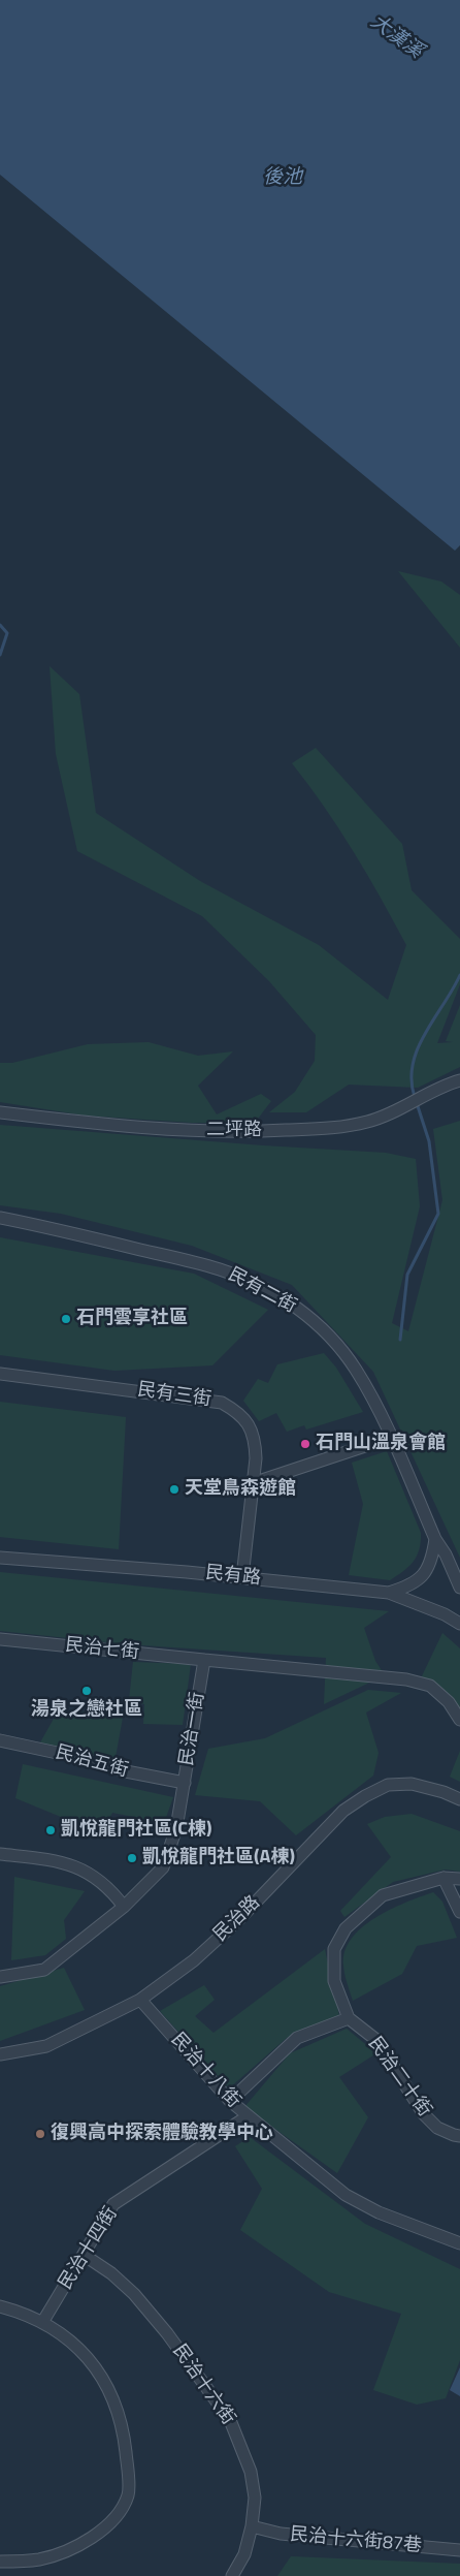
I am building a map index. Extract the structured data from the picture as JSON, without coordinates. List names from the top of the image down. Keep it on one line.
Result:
{"streets":{"street":["二坪路","民有二街","民有三街","民有路","民治七街","民治一街","民治五街","民治路","民治十八街","民治二十街","民治十四街","民治十六街","民治十六街87巷"]},"crossings":[["民有三街","民有路"],["民治七街","民治一街"],["民治一街","民治五街"],["民治路","民治十八街"],["民治十八街","民治十四街"],["民治十四街","民治十六街"],["民治十六街","民治十六街87巷"]],"water":["大漢溪","後池"],"places":["石門雲享社區","石門山溫泉會館","天堂鳥森遊館","湯泉之戀社區","凱悅龍門社區(C棟)","凱悅龍門社區(A棟)","復興高中探索體驗教學中心"]}
